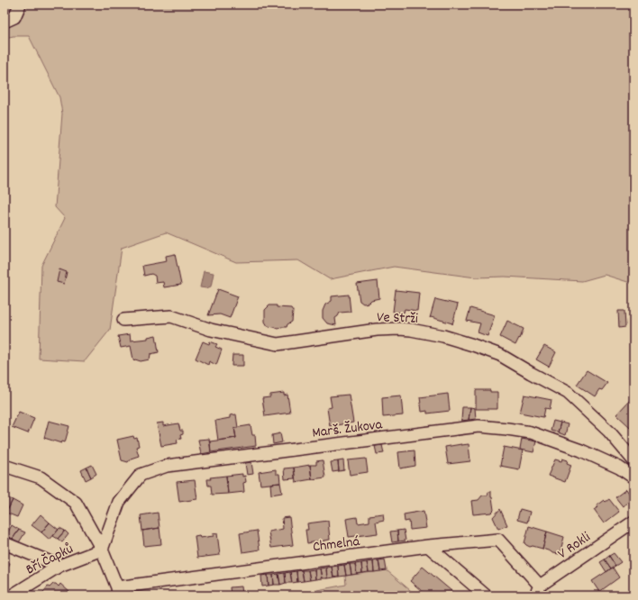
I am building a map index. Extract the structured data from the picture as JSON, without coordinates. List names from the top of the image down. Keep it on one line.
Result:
{"streets":{"street":["Ve Strži","Marš. Žukova","Chmelná","V Rokli","Bří Čapků"]},"crossings":[["Marš. Žukova","Bří Čapků"],["Chmelná","V Rokli"]]}
